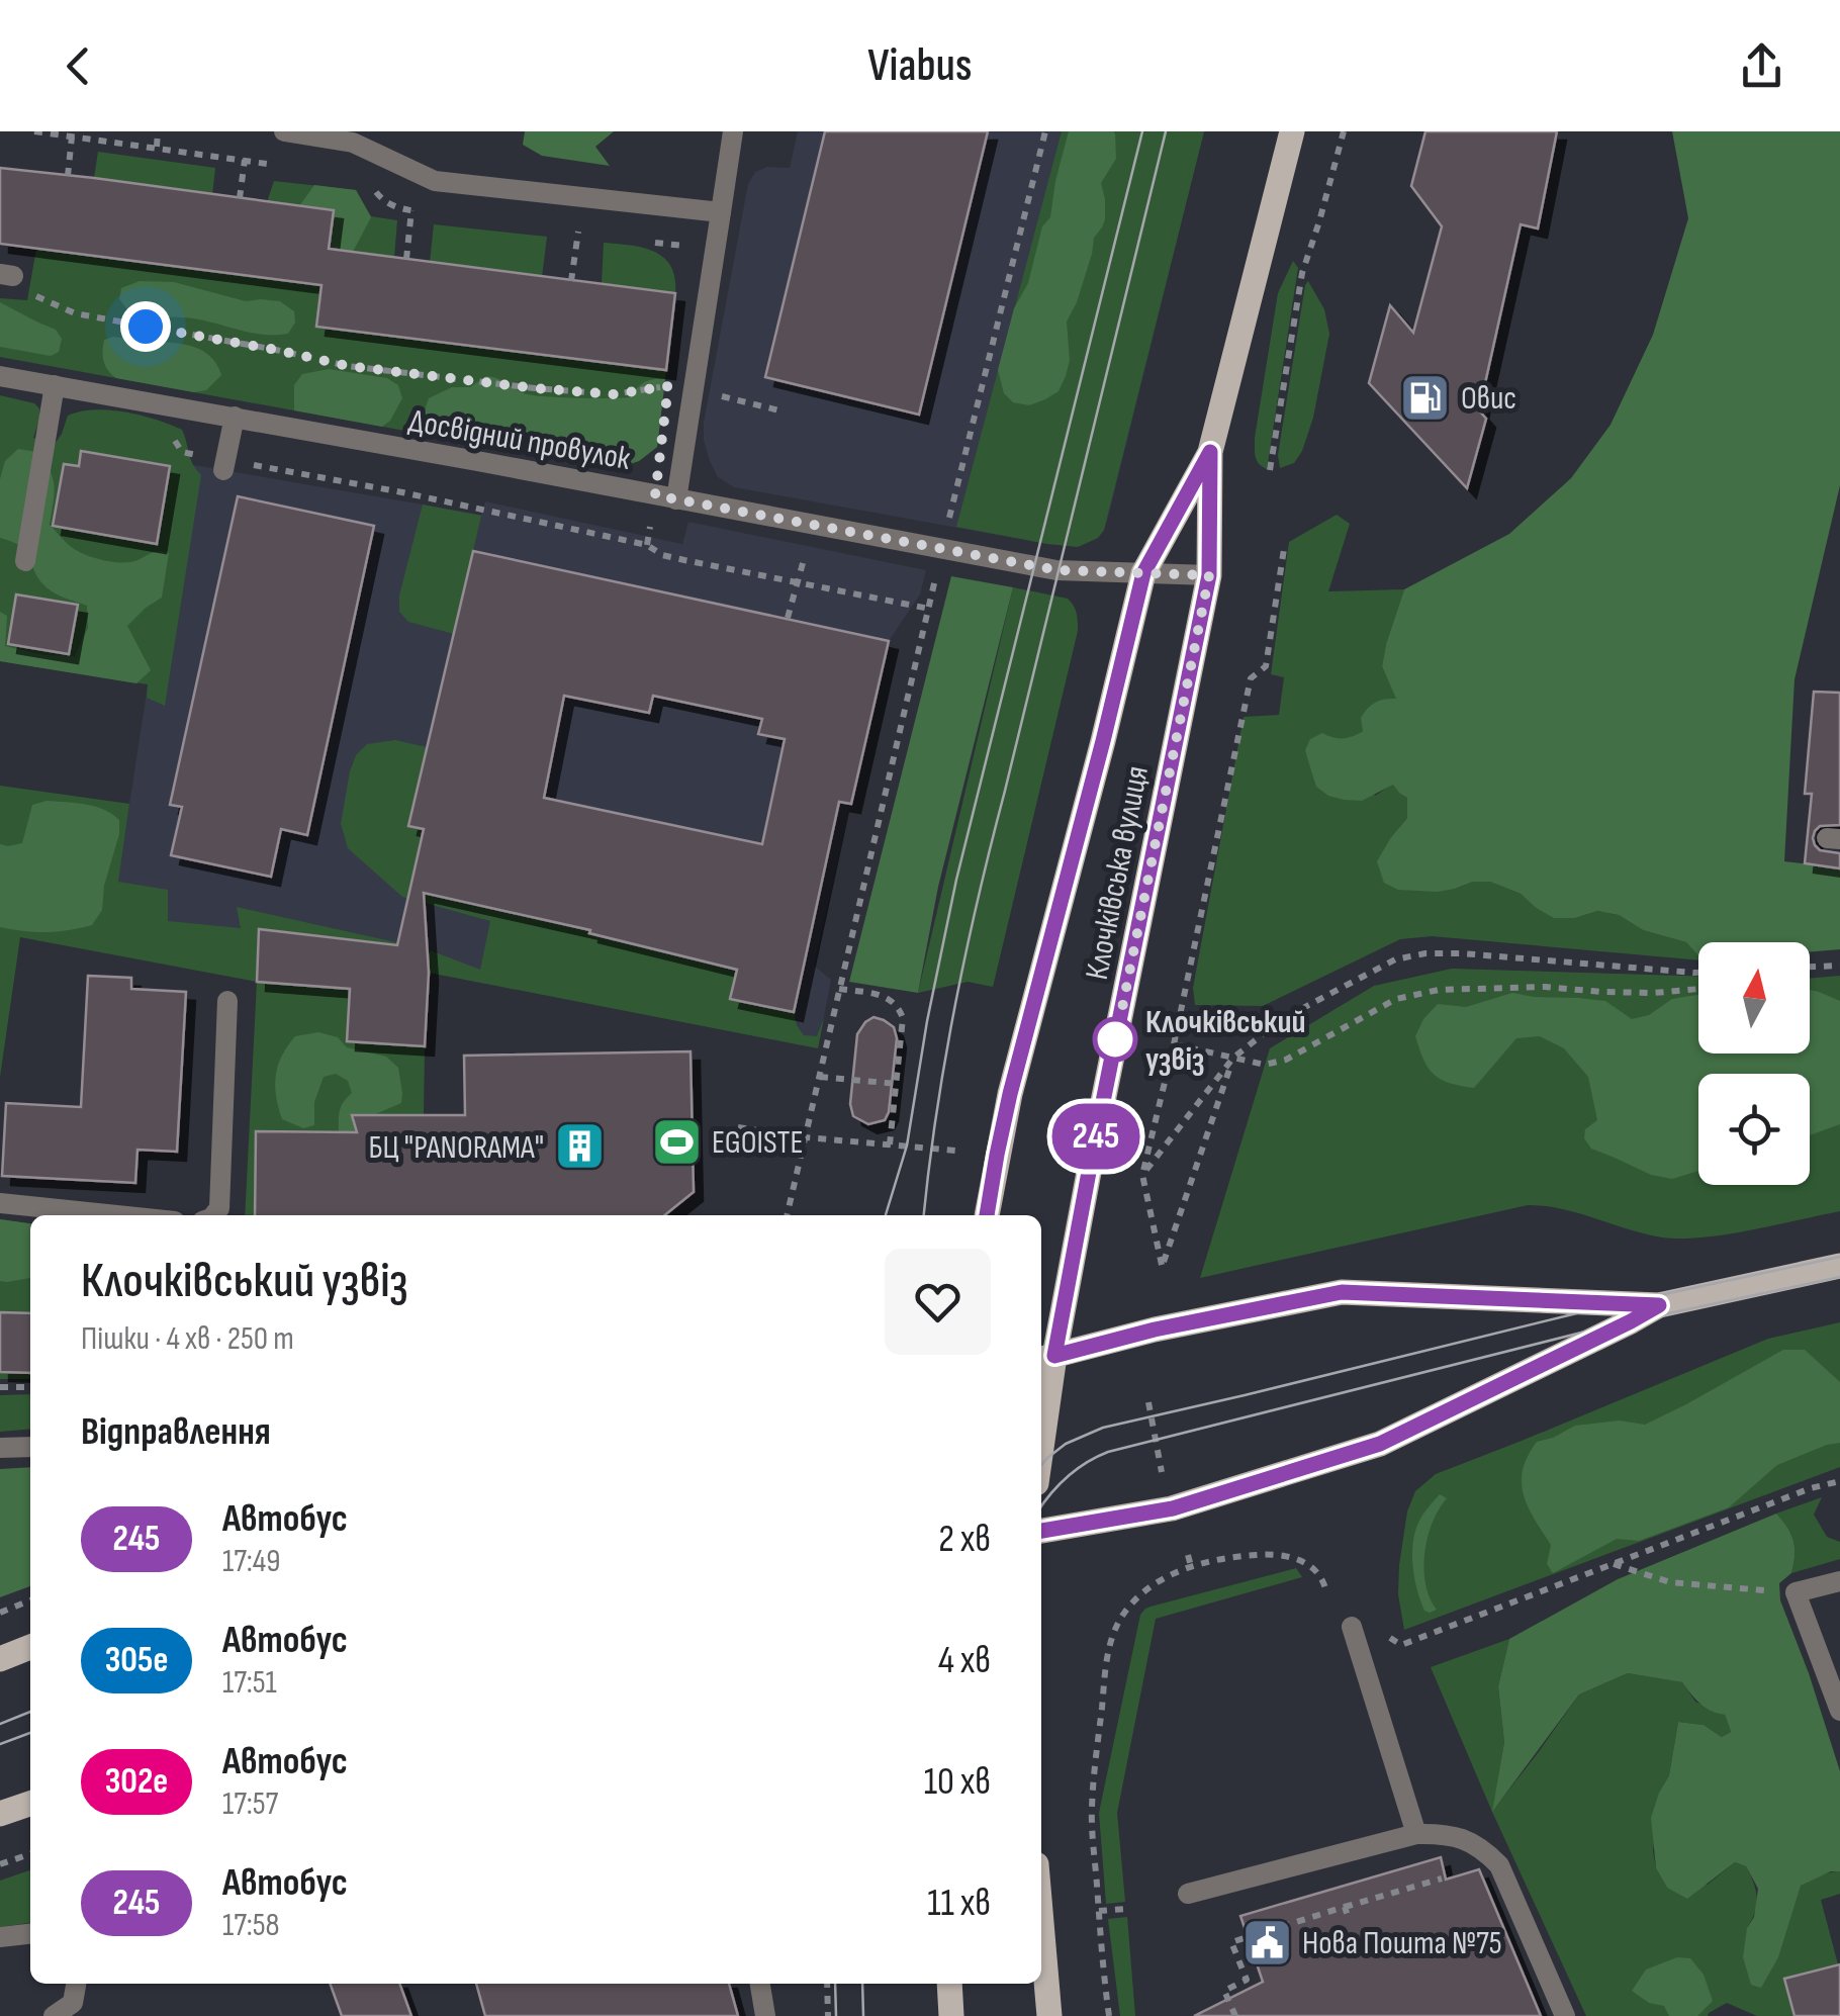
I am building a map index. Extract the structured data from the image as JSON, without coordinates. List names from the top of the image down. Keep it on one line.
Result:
{"streets":{"main road":["Клочківська вулиця"],"street":["Досвідний провулок"]},"crossings":[["Досвідний провулок","Клочківська вулиця"]],"places":{"fuel station":["Овис"],"other":["Клочківський узвіз"],"sports":["EGOISTE"],"building":["БЦ \"PANORAMA\""],"public building":["Нова Пошта №75"]},"lines":["bus line 245"],"north":"top","page":{"header":"Viabus","on_map":"245","heading":[["Клочківський узвіз","Пішки · 4 хв · 250 m"],"Відправлення"],"list":[{"mark":"245","name":"Автобус","note":"17:49","value":"2 хв"},{"mark":"305e","name":"Автобус","note":"17:51","value":"4 хв"},{"mark":"302е","name":"Автобус","note":"17:57","value":"10 хв"},{"mark":"245","name":"Автобус","note":"17:58","value":"11 хв"}]}}
